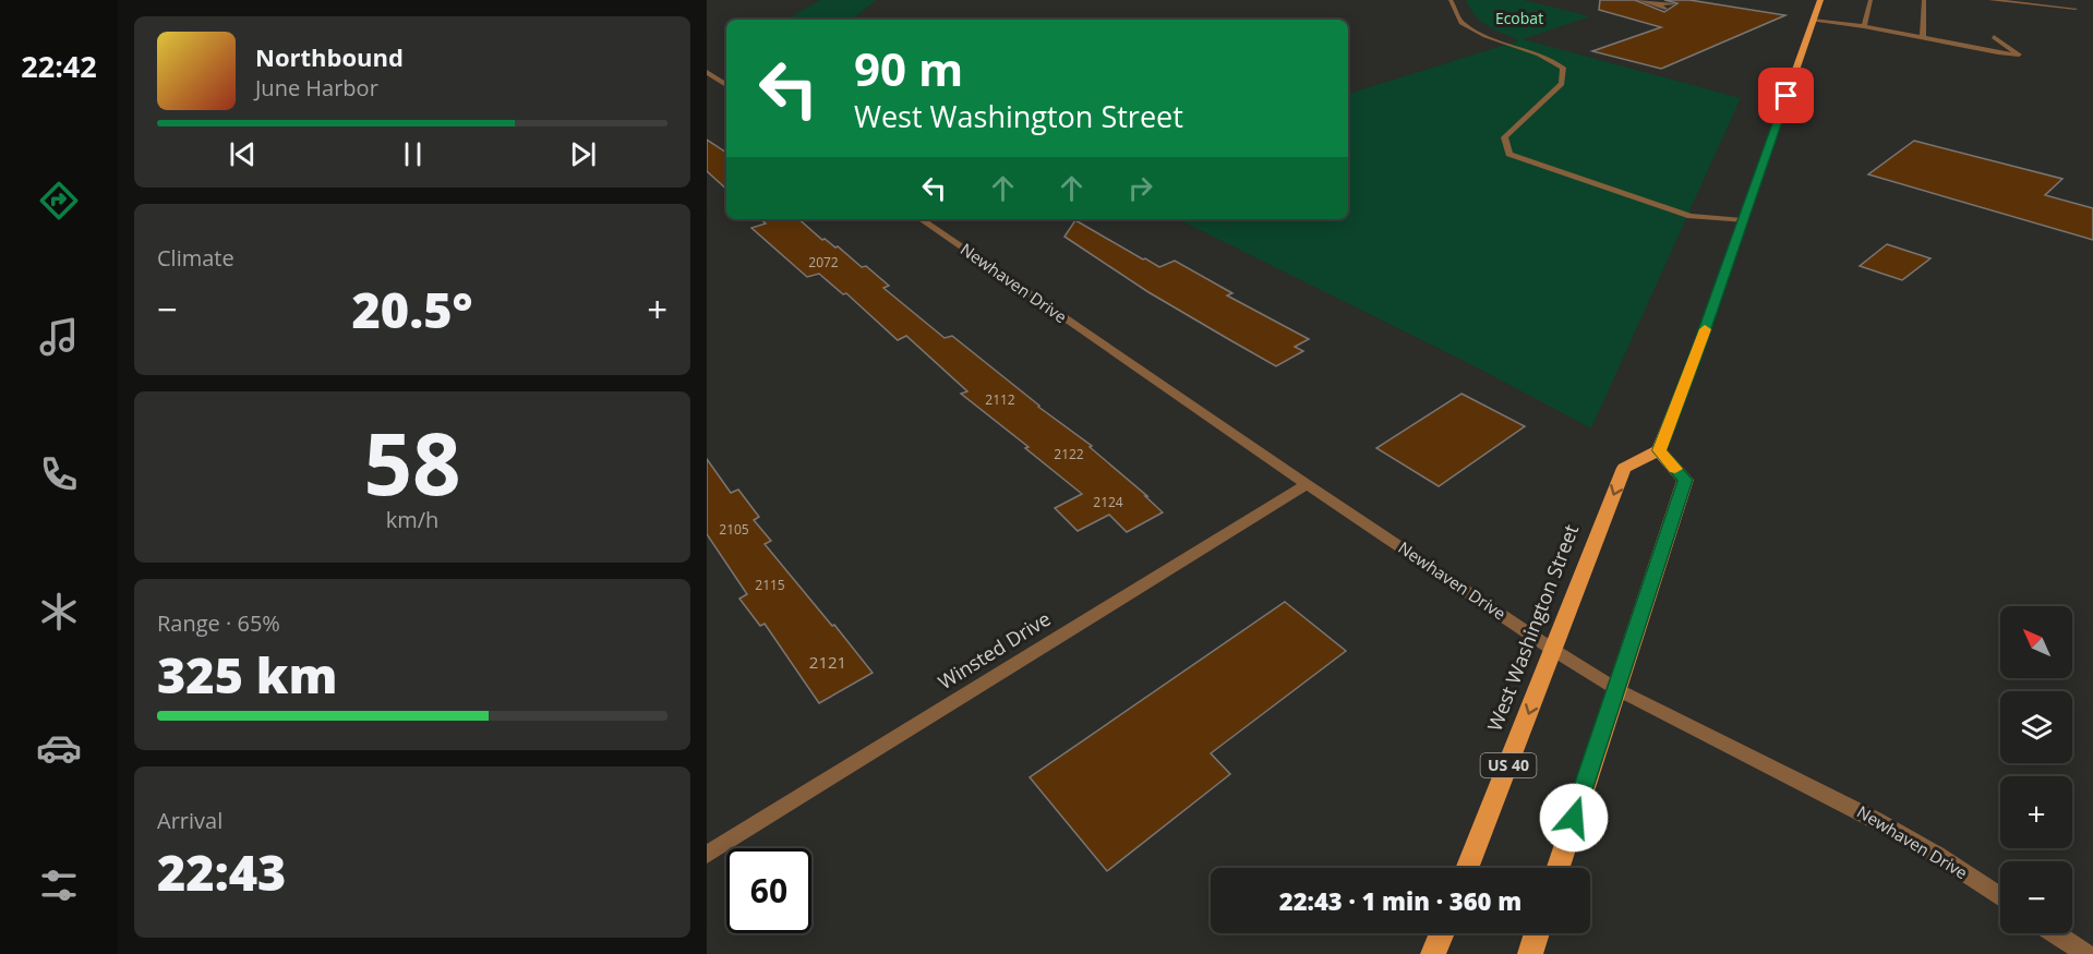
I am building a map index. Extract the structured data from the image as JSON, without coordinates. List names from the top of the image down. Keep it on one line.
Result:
{"streets":{"main road":["West Washington Street","US 40"],"street":["Newhaven Drive","Winsted Drive"]},"crossings":[["Newhaven Drive","West Washington Street"],["Newhaven Drive","Winsted Drive"]],"parks":["Ecobat"],"house_numbers":["2072","2112","2122","2124","2105","2115","2121"],"north":"top left","page":{"tabs":"22:42","turn":["90 m","West Washington Street"],"song":["Northbound","June Harbor"],"tile":["Climate",["58","km/h"],["Range · 65%","325 km"],["Arrival","22:43"]],"heat":["−","20.5°","+"],"map_buttons":["+","−"],"limit":"60","trip":"22:43 · 1 min · 360 m"}}
